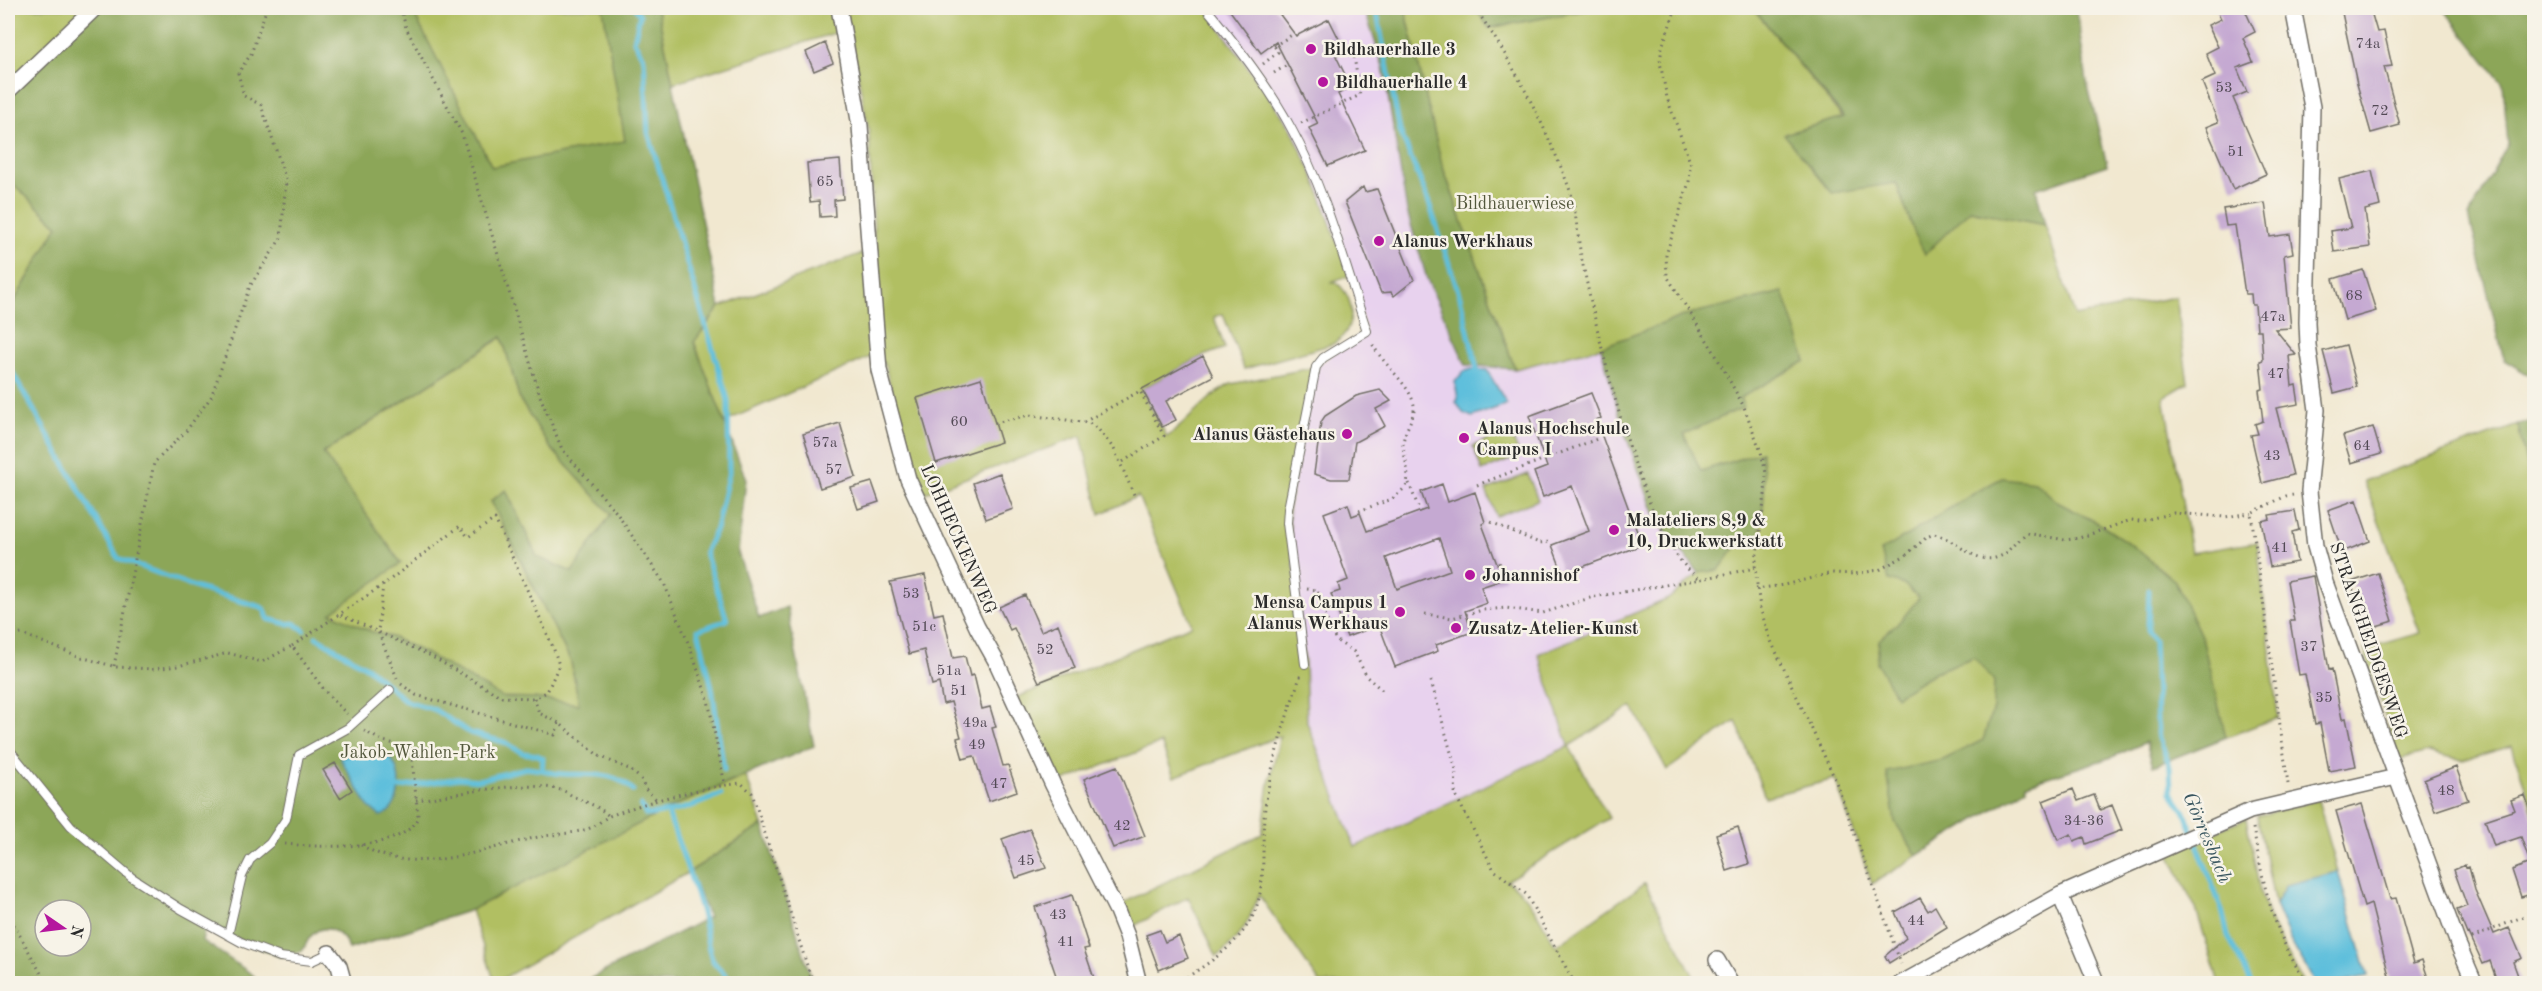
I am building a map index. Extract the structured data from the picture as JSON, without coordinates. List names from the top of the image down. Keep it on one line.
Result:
{"streets":{"street":["LOHHECKENWEG","STRANGHEIDGESWEG"]},"water":["Görresbach"],"parks":["Bildhauerwiese","Jakob-Wahlen-Park"],"places":["Bildhauerhalle 3","Bildhauerhalle 4","Alanus Werkhaus","Alanus Gästehaus","Alanus Hochschule Campus I","Malateliers 8,9 & 10, Druckwerkstatt","Johannishof","Mensa Campus 1 Alanus Werkhaus","Zusatz-Atelier-Kunst"],"house_numbers":["74a","53","72","51","65","68","47a","47","60","57a","64","43","57","41","53","51c","37","52","51a","51","35","49a","49","47","48","34-36","42","45","43","44","41"],"north":"right"}
